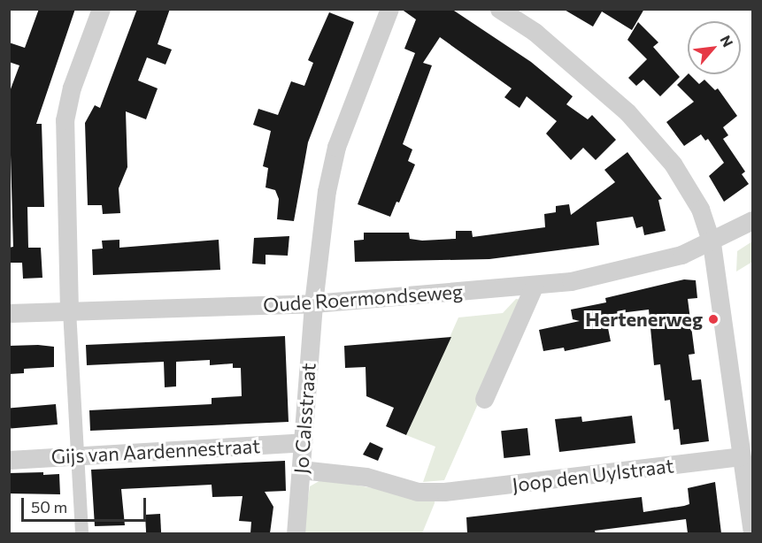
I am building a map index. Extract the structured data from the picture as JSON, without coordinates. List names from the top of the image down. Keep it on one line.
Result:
{"streets":{"street":["Oude Roermondseweg","Jo Calsstraat","Gijs van Aardennestraat","Joop den Uylstraat"]},"crossings":[["Oude Roermondseweg","Jo Calsstraat"],["Jo Calsstraat","Gijs van Aardennestraat"],["Jo Calsstraat","Joop den Uylstraat"]],"places":["Hertenerweg"],"scale_bar":"50 m","north":"top right"}
